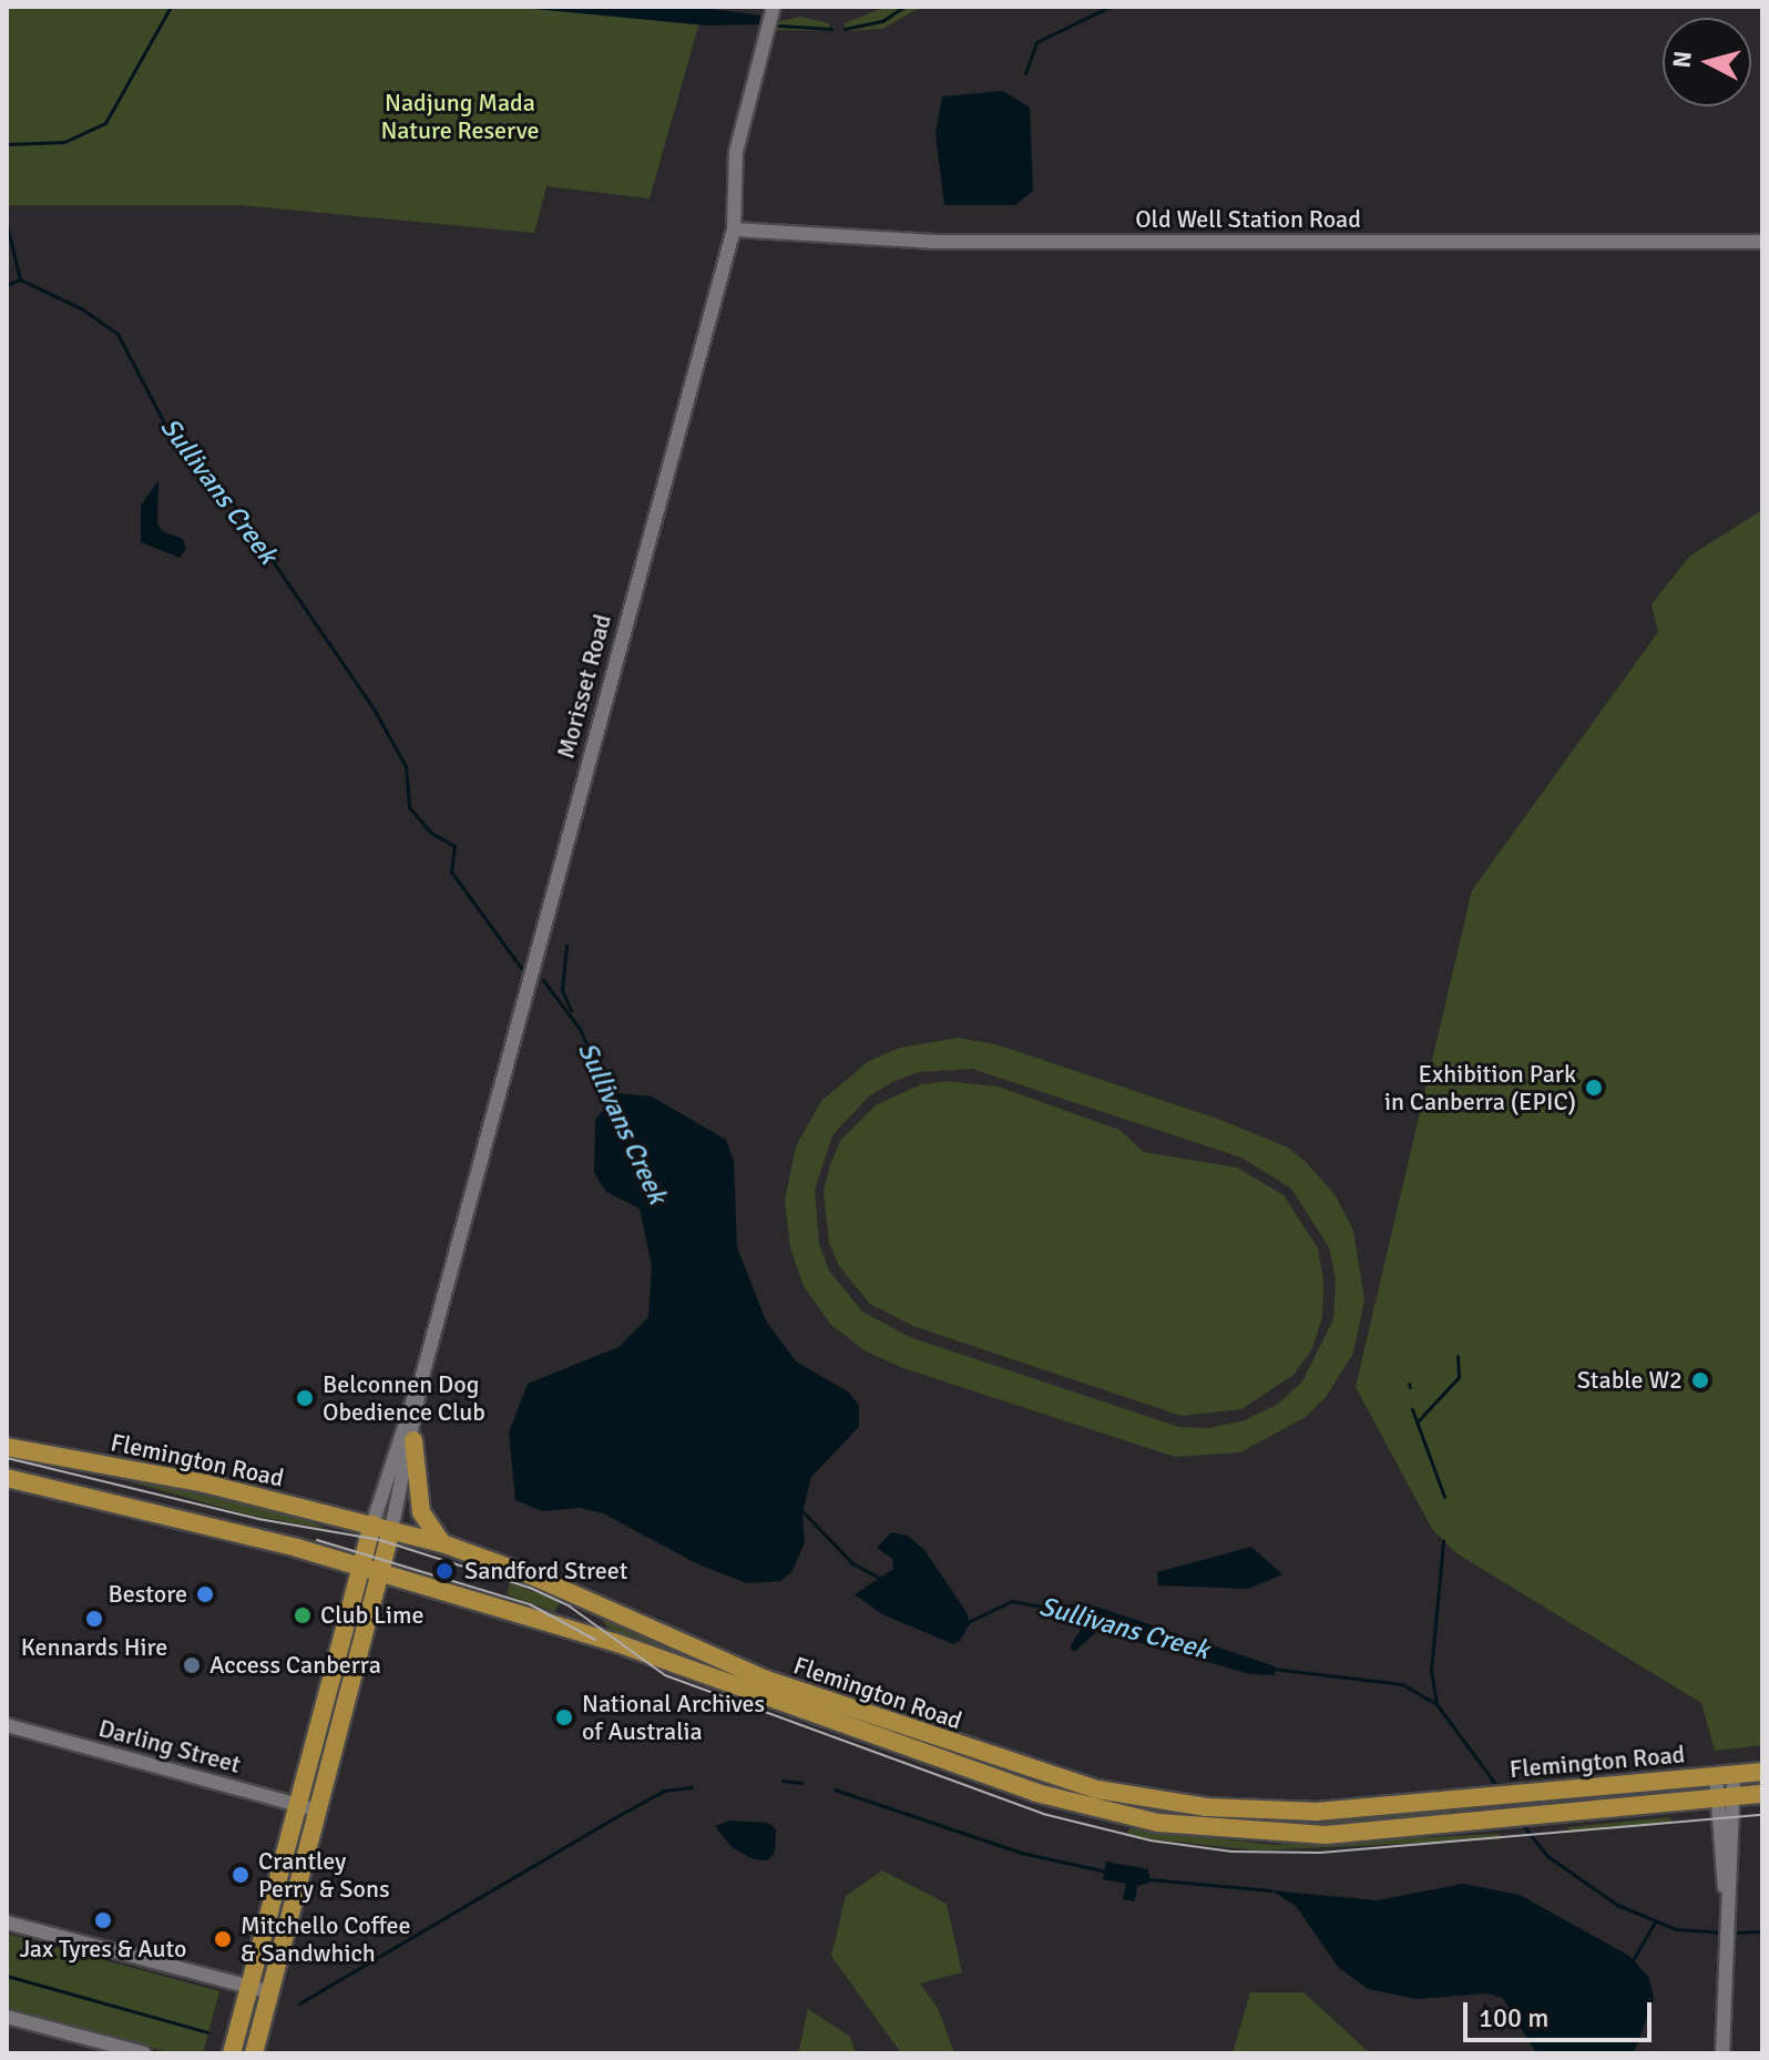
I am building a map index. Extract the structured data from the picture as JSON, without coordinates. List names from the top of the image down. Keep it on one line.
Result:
{"streets":{"main road":["Morisset Road","Flemington Road"],"street":["Old Well Station Road","Darling Street"]},"crossings":[["Old Well Station Road","Morisset Road"],["Morisset Road","Flemington Road"]],"water":["Sullivans Creek"],"parks":["Nadjung Mada Nature Reserve"],"places":["Exhibition Park in Canberra (EPIC)","Stable W2","Belconnen Dog Obedience Club","Sandford Street","Bestore","Club Lime","Kennards Hire","Access Canberra","National Archives of Australia","Crantley Perry & Sons","Jax Tyres & Auto","Mitchello Coffee & Sandwhich"],"scale_bar":"100 m","north":"left"}
